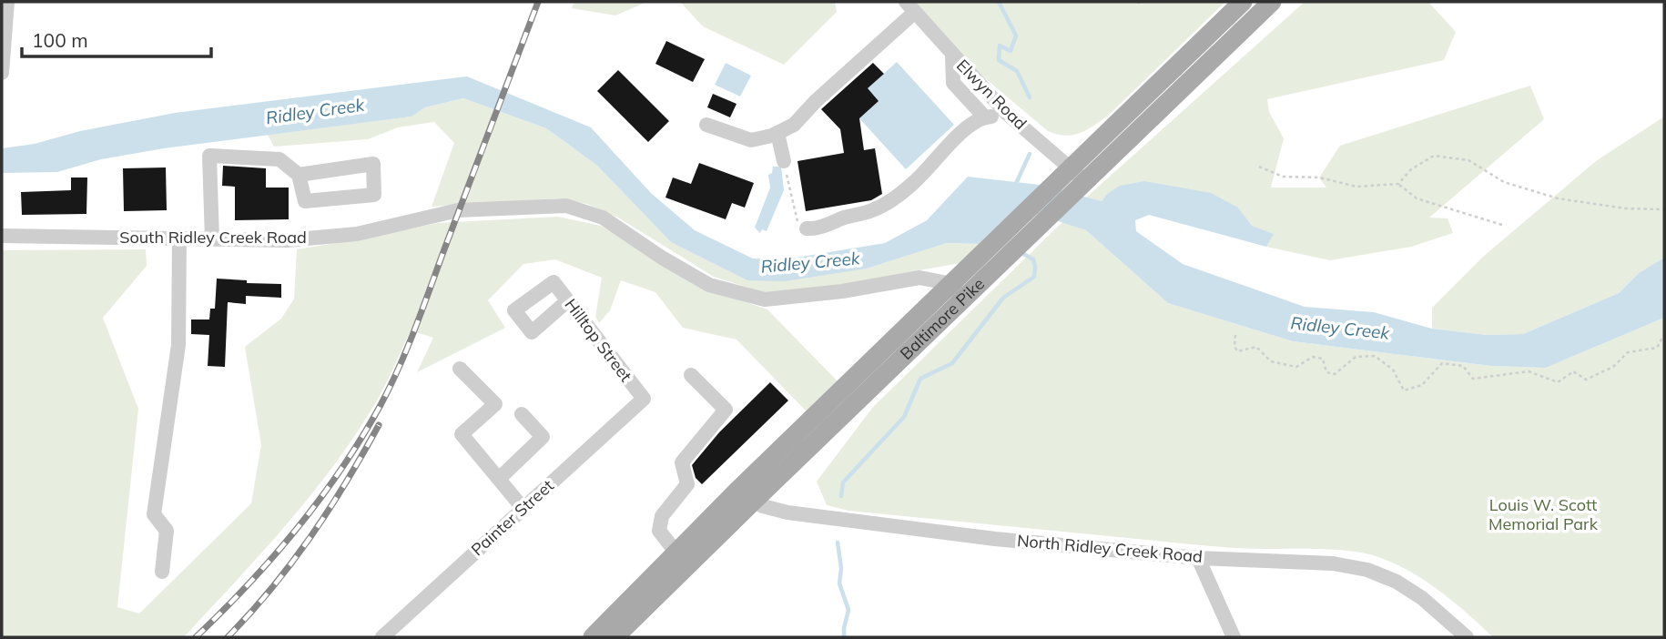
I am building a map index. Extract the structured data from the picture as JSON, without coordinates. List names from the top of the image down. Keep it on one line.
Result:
{"streets":{"main road":["Baltimore Pike"],"street":["Elwyn Road","South Ridley Creek Road","Hilltop Street","Painter Street","North Ridley Creek Road"]},"crossings":[["Elwyn Road","Baltimore Pike"],["South Ridley Creek Road","Baltimore Pike"],["Baltimore Pike","North Ridley Creek Road"],["Hilltop Street","Painter Street"]],"water":["Ridley Creek"],"parks":["Louis W. Scott Memorial Park"],"scale_bar":"100 m"}
